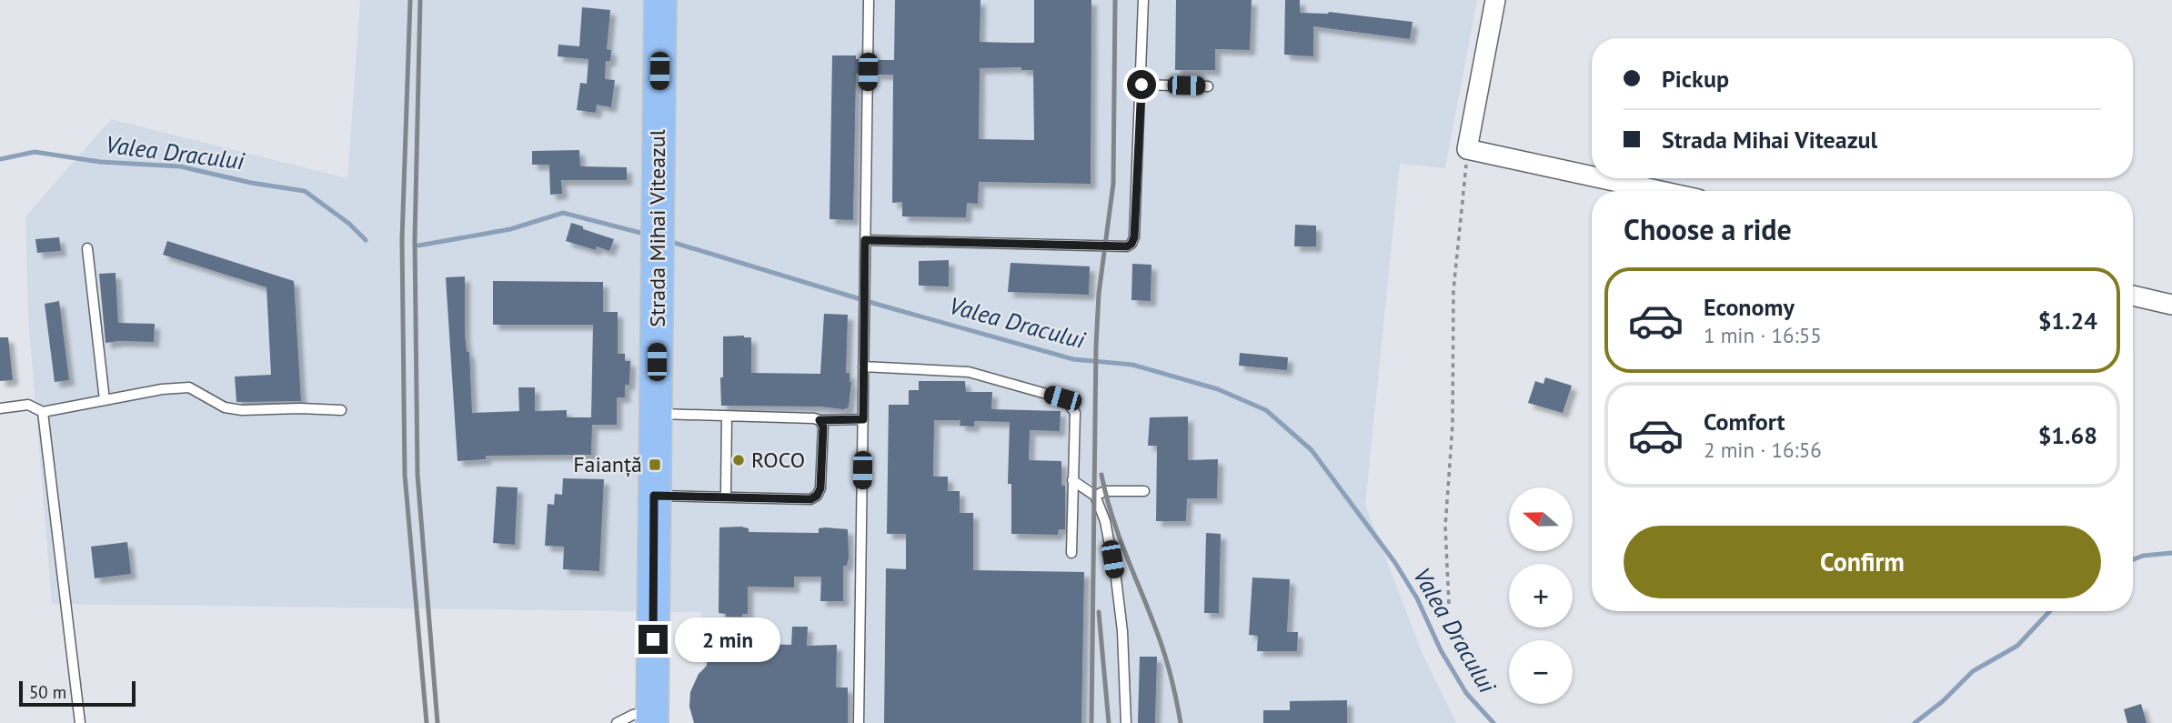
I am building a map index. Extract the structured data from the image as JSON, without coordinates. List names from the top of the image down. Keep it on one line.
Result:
{"streets":{"highway":["Strada Mihai Viteazul"]},"water":["Valea Dracului"],"places":{"other":["ROCO"],"transit":["Faianță"]},"scale_bar":"50 m","north":"left","page":{"banner":["Pickup","Strada Mihai Viteazul"],"heading":"Choose a ride","list":[{"name":"Economy","note":"1 min · 16:55","value":"$1.24"},{"name":"Comfort","note":"2 min · 16:56","value":"$1.68"}],"map_buttons":["+","−"],"buttons":"Confirm","bubble":"2 min","scale":"50 m"}}
